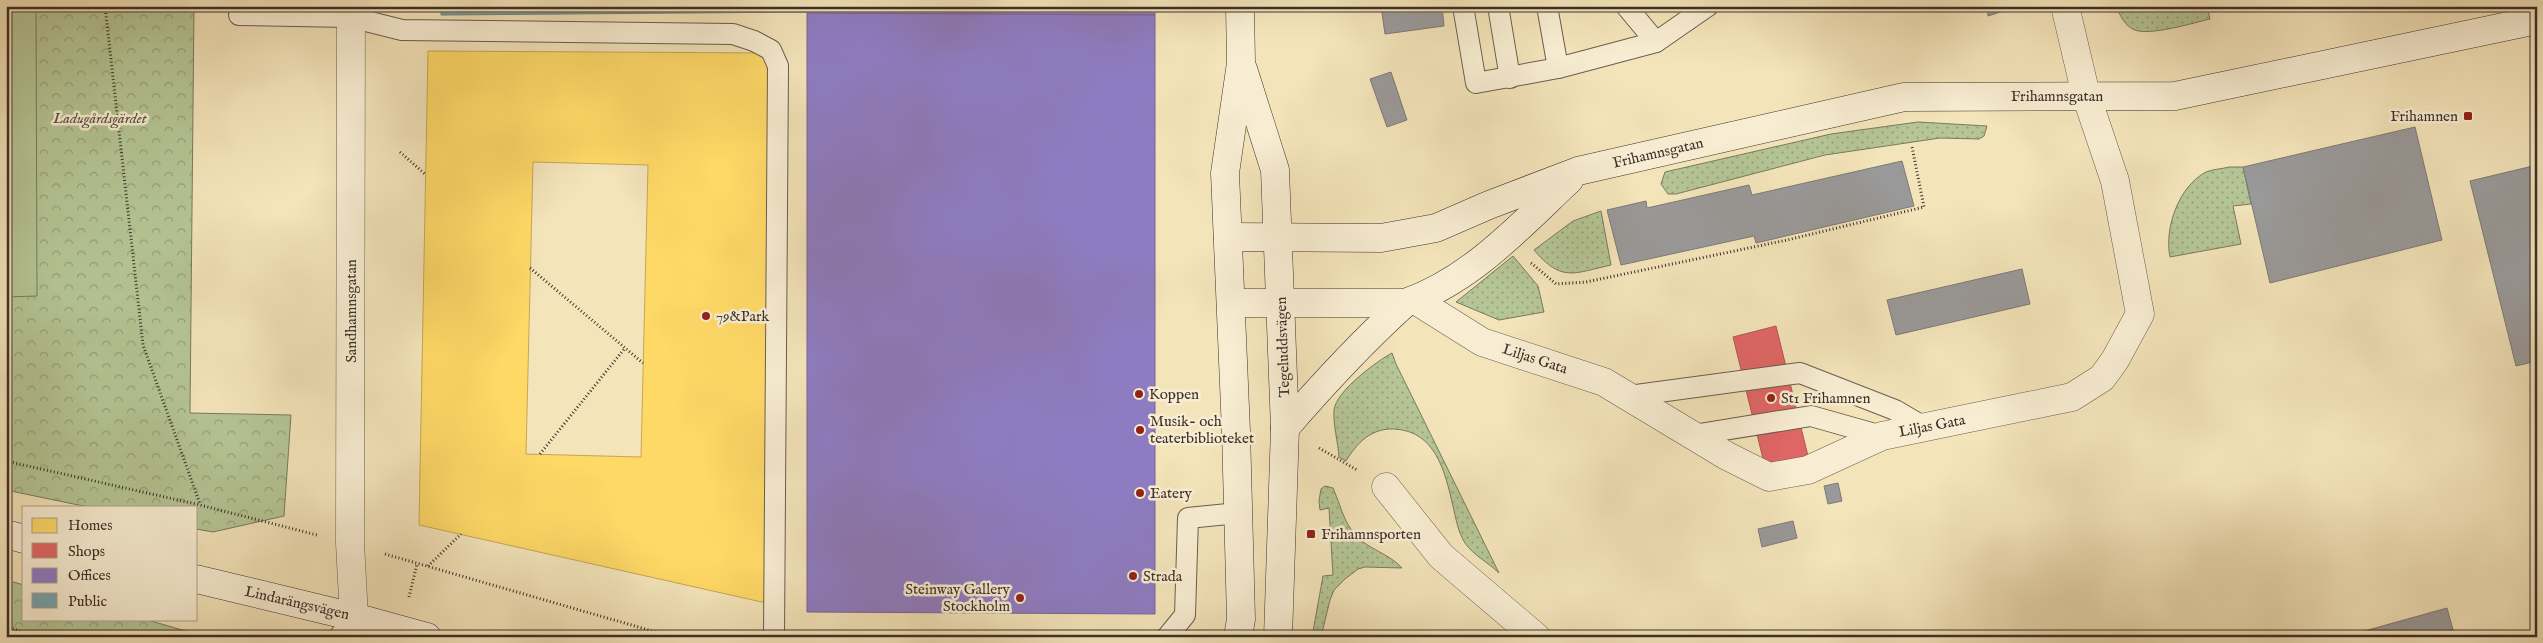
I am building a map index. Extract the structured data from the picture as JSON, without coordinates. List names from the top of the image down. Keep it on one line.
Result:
{"streets":{"street":["Frihamnsgatan","Sandhamnsgatan","Tegeluddsvägen","Liljas Gata","Lindarängsvägen"]},"crossings":[["Frihamnsgatan","Tegeluddsvägen"],["Frihamnsgatan","Liljas Gata"],["Sandhamnsgatan","Lindarängsvägen"]],"parks":["Ladugårdsgärdet"],"places":{"transit":["Frihamnen","Frihamnsporten"],"other":["79&Park","Koppen","St1 Frihamnen","Musik- och teaterbiblioteket","Eatery","Strada","Steinway Gallery Stockholm"]},"legend":["Homes","Shops","Offices","Public"]}
